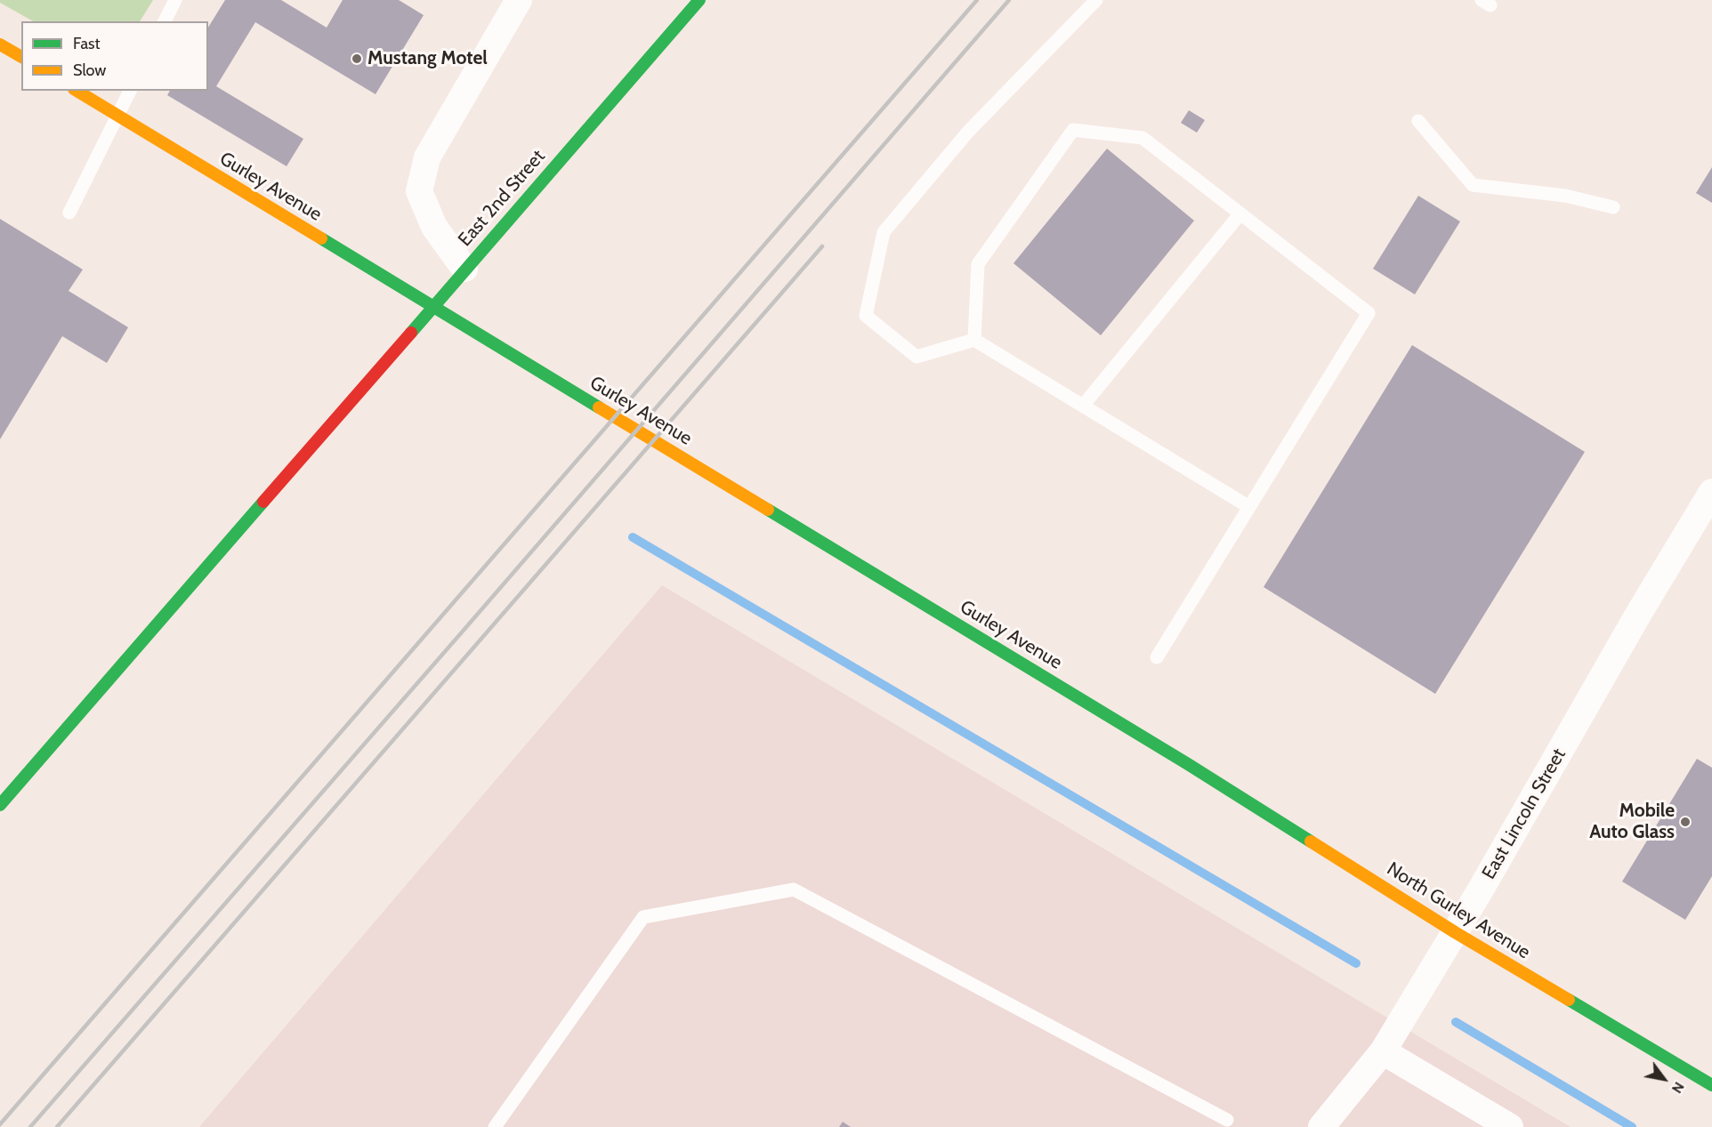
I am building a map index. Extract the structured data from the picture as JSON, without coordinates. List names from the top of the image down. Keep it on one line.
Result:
{"streets":{"street":["Gurley Avenue","East 2nd Street","East Lincoln Street","North Gurley Avenue"]},"crossings":[["Gurley Avenue","North Gurley Avenue"],["East Lincoln Street","North Gurley Avenue"]],"places":["Mustang Motel","Mobile Auto Glass"],"legend":["Fast","Slow"],"north":"bottom right"}
